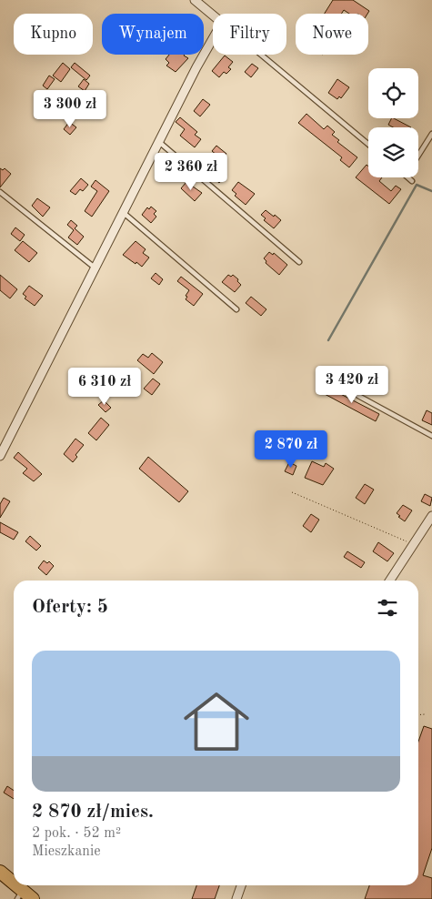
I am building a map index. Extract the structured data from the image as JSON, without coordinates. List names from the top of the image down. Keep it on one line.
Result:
{"page":{"chip":["Kupno","Wynajem","Filtry","Nowe"],"price":["3 300 zł","2 360 zł","3 420 zł","6 310 zł","2 870 zł"],"heading":"Oferty: 5","list":[{"name":"2 870 zł/mies.","note":"2 pok. · 52 m² · Mieszkanie"}]}}
